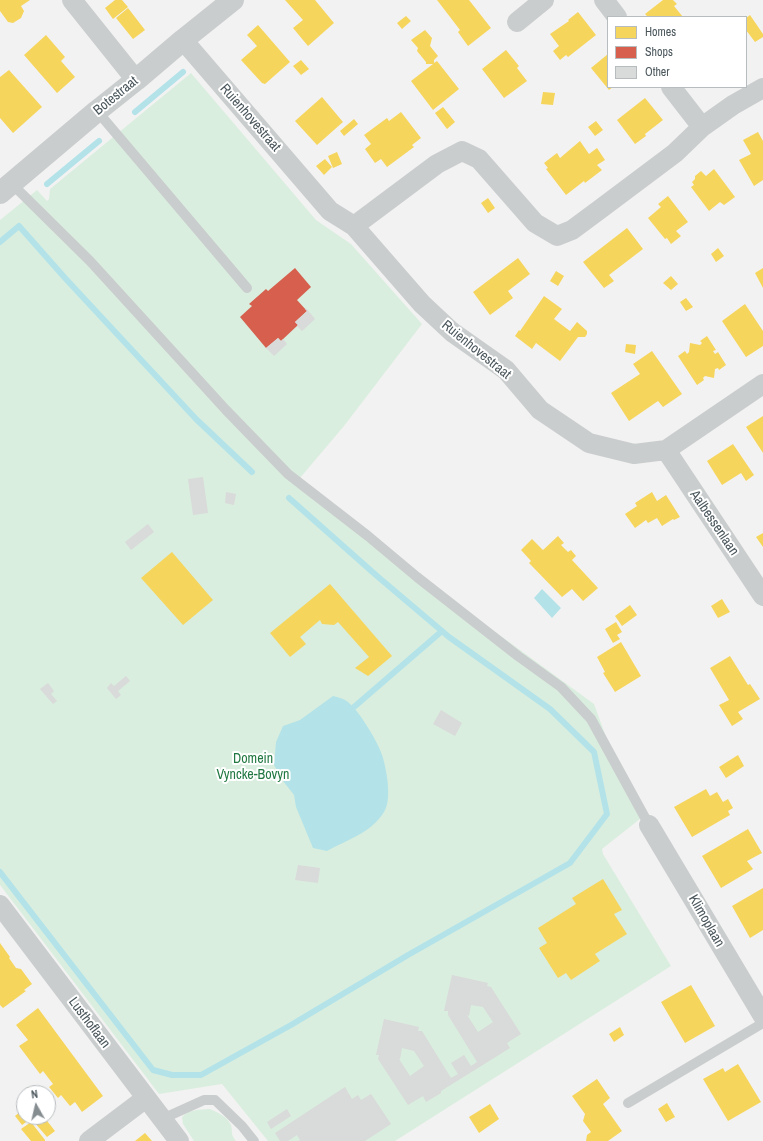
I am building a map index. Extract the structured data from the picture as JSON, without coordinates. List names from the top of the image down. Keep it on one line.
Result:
{"streets":{"street":["Botestraat","Ruienhovestraat","Aalbessenlaan","Klimoplaan","Lusthoflaan"]},"crossings":[["Botestraat","Ruienhovestraat"],["Ruienhovestraat","Aalbessenlaan"]],"parks":["Domein Vyncke-Bovyn"],"legend":["Homes","Shops","Other"],"north":"top"}
